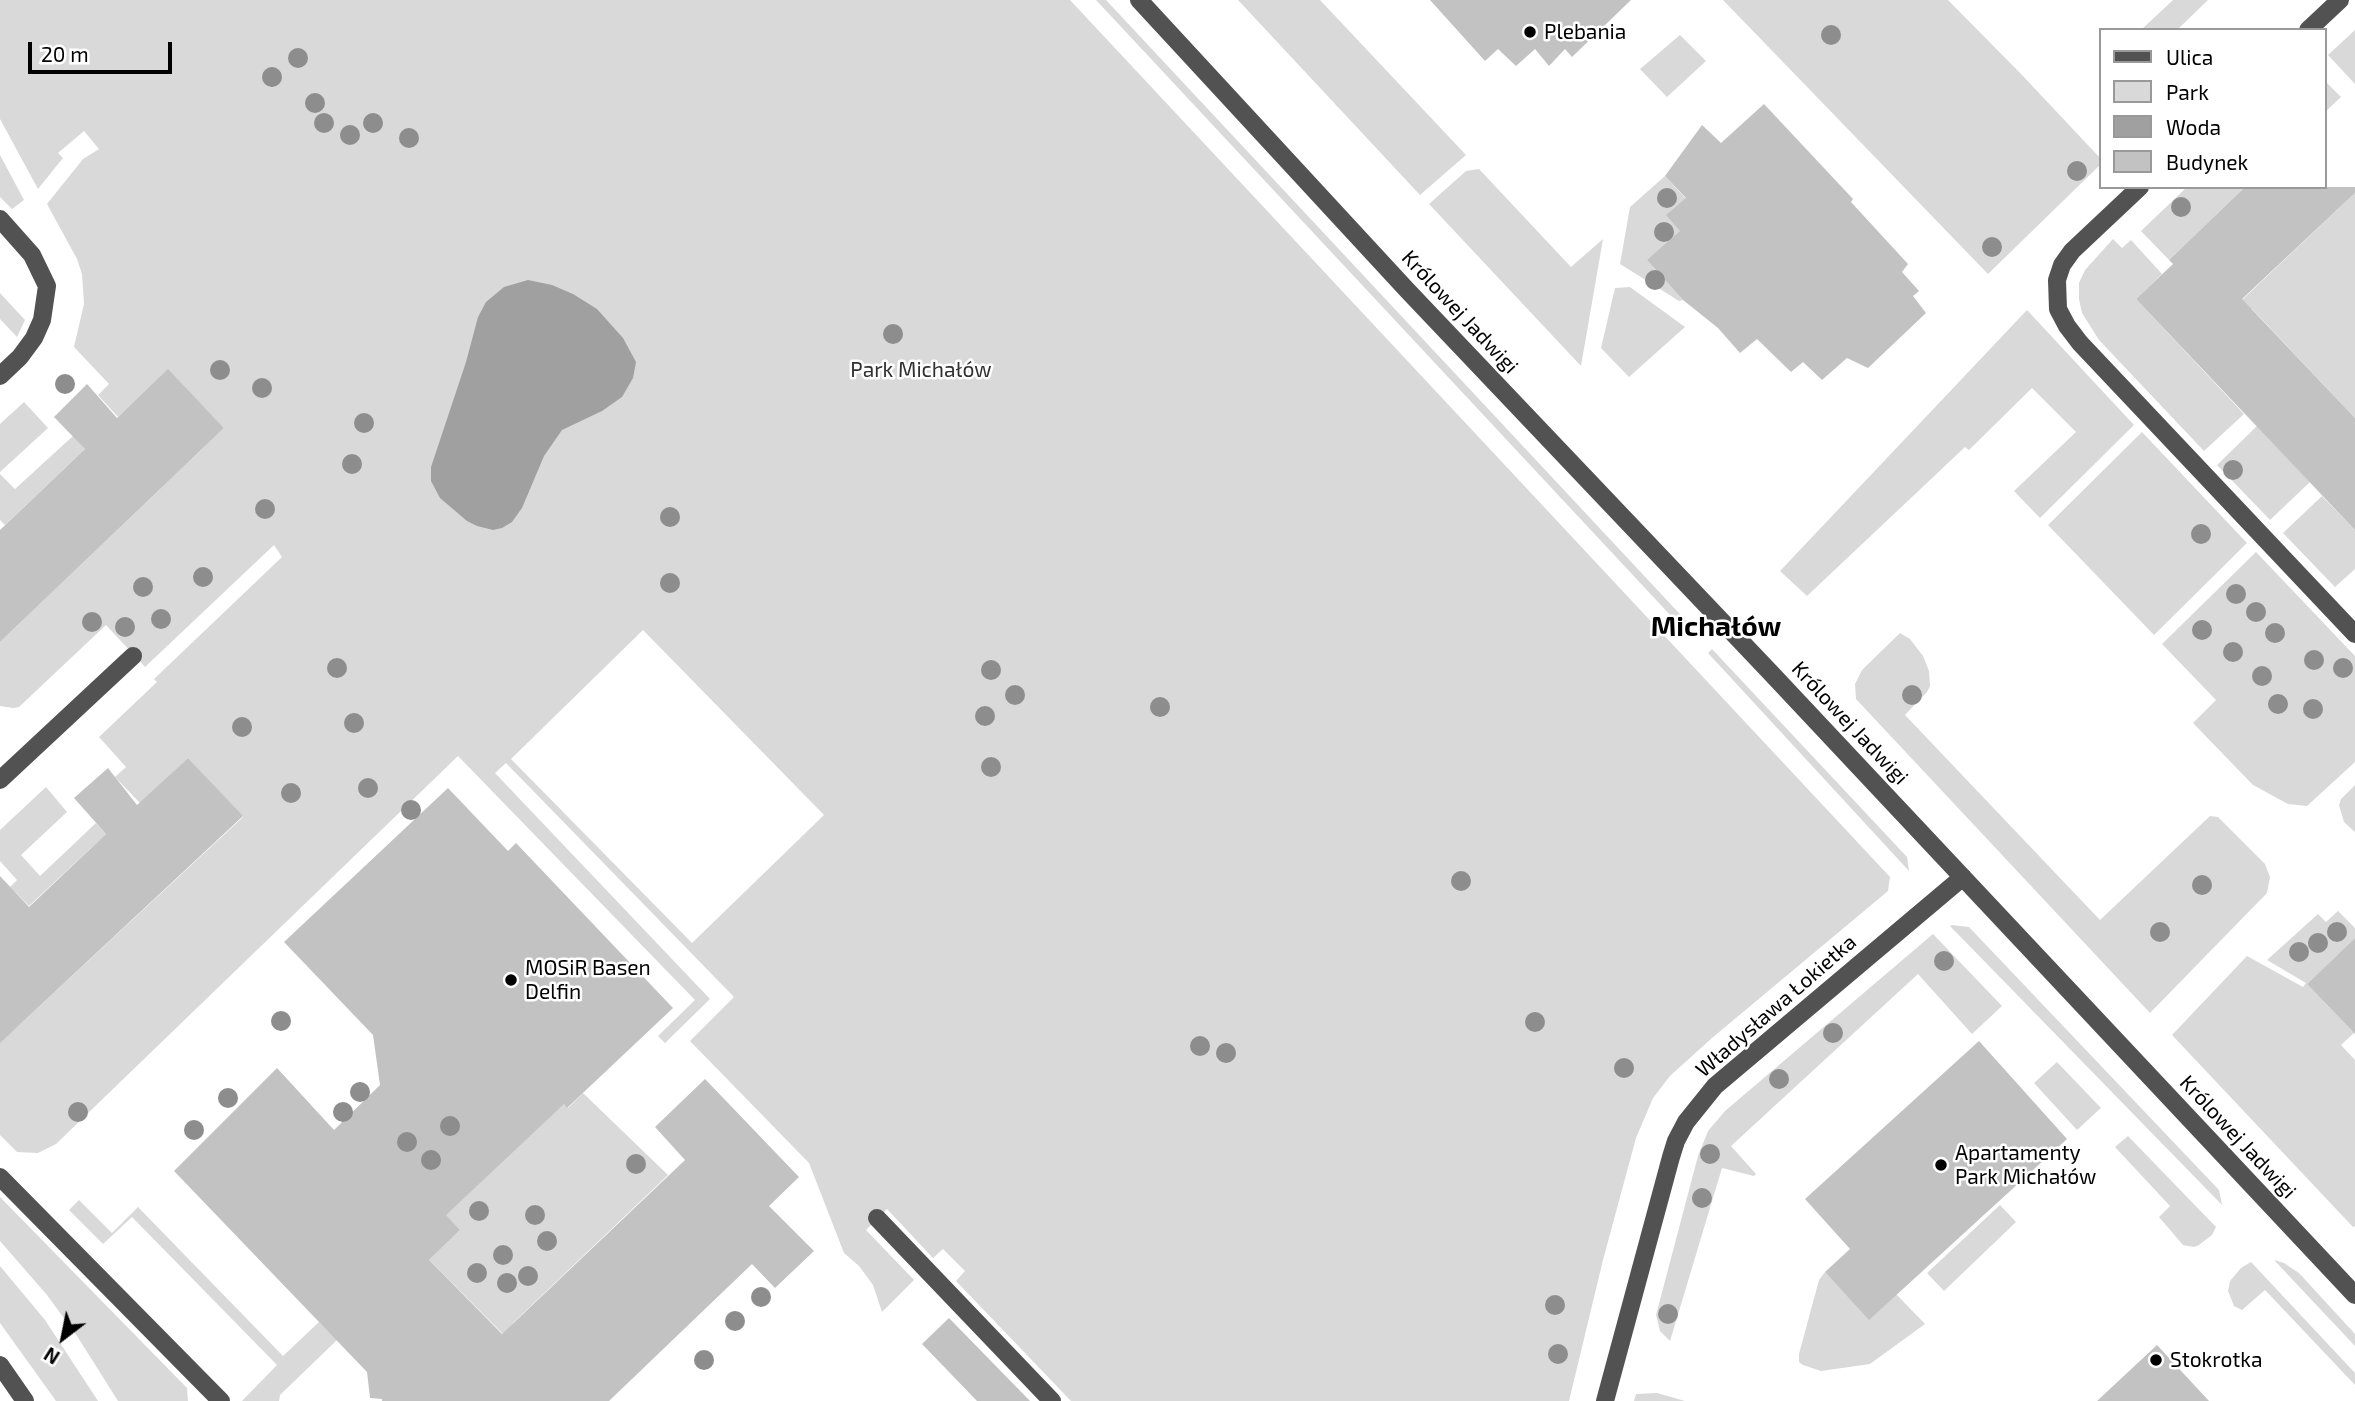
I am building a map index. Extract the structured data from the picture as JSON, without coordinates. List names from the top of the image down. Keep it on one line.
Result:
{"streets":{"street":["Królowej Jadwigi","Władysława Łokietka"]},"crossings":[["Królowej Jadwigi","Władysława Łokietka"]],"districts":["Michałów"],"parks":["Park Michałów"],"places":["Plebania","MOSiR Basen Delfin","Apartamenty Park Michałów","Stokrotka"],"legend":["Ulica","Park","Woda","Budynek"],"scale_bar":"20 m","north":"bottom left"}
